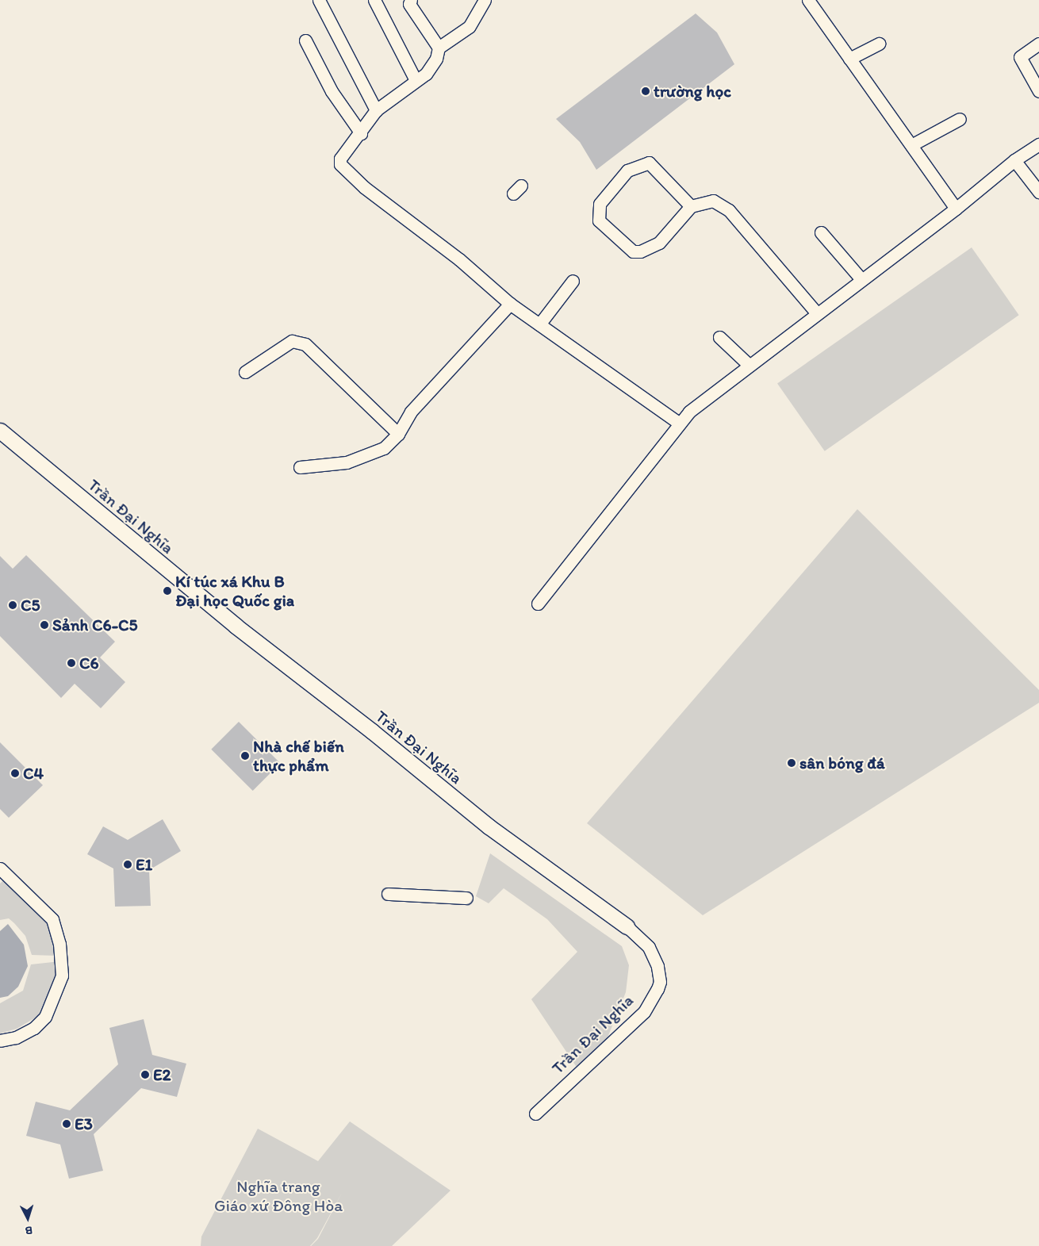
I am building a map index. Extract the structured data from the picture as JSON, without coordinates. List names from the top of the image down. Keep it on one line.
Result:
{"streets":{"street":["Trần Đại Nghĩa"]},"parks":["Nghĩa trang Giáo xứ Đông Hòa"],"places":["trường học","Kí túc xá Khu B Đại học Quốc gia","C5","Sảnh C6-C5","C6","Nhà chế biến thực phẩm","sân bóng đá","C4","E1","E2","E3"],"north":"bottom"}
